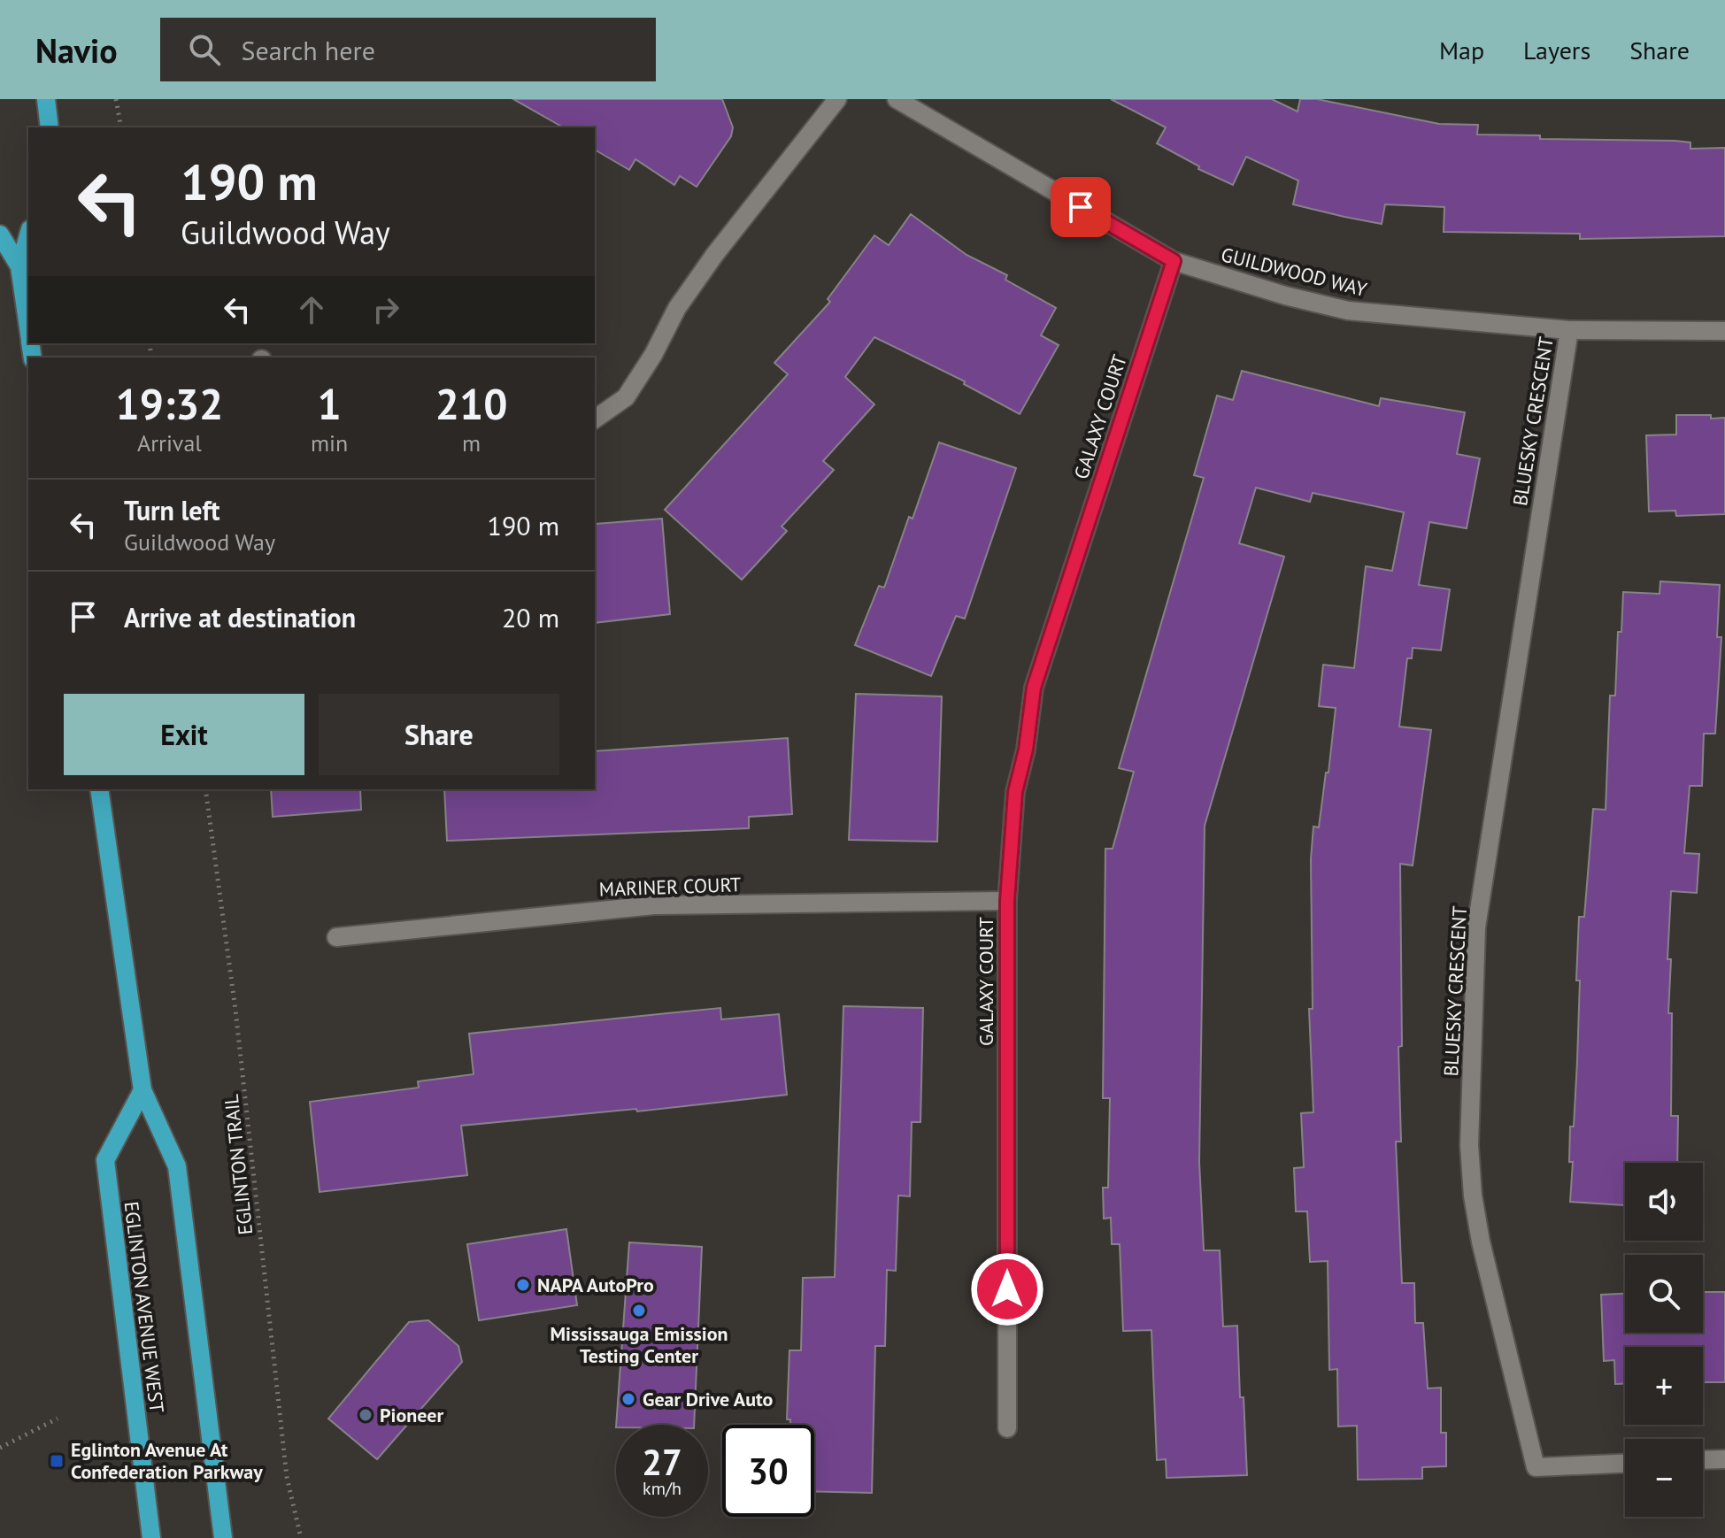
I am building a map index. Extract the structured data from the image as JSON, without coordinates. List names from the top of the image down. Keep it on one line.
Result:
{"streets":{"main road":["EGLINTON AVENUE WEST"],"street":["GUILDWOOD WAY","GALAXY COURT","BLUESKY CRESCENT","MARINER COURT"],"path":["EGLINTON TRAIL"]},"crossings":[["GUILDWOOD WAY","GALAXY COURT"],["GUILDWOOD WAY","BLUESKY CRESCENT"],["GALAXY COURT","MARINER COURT"]],"places":{"other":["NAPA AutoPro","Mississauga Emission Testing Center","Gear Drive Auto","Pioneer"],"transit":["Eglinton Avenue At Confederation Parkway"]},"page":{"header":"Navio","search":"Search here","nav":["Map","Layers","Share"],"turn":["190 m","Guildwood Way"],"eta":["19:32","Arrival","1","min","210","m"],"list":[{"name":"Turn left","note":"Guildwood Way","value":"190 m"},{"name":"Arrive at destination","value":"20 m"}],"buttons":["Exit","Share"],"map_buttons":["+","−"],"speed":"27 km/h","limit":"30"}}
